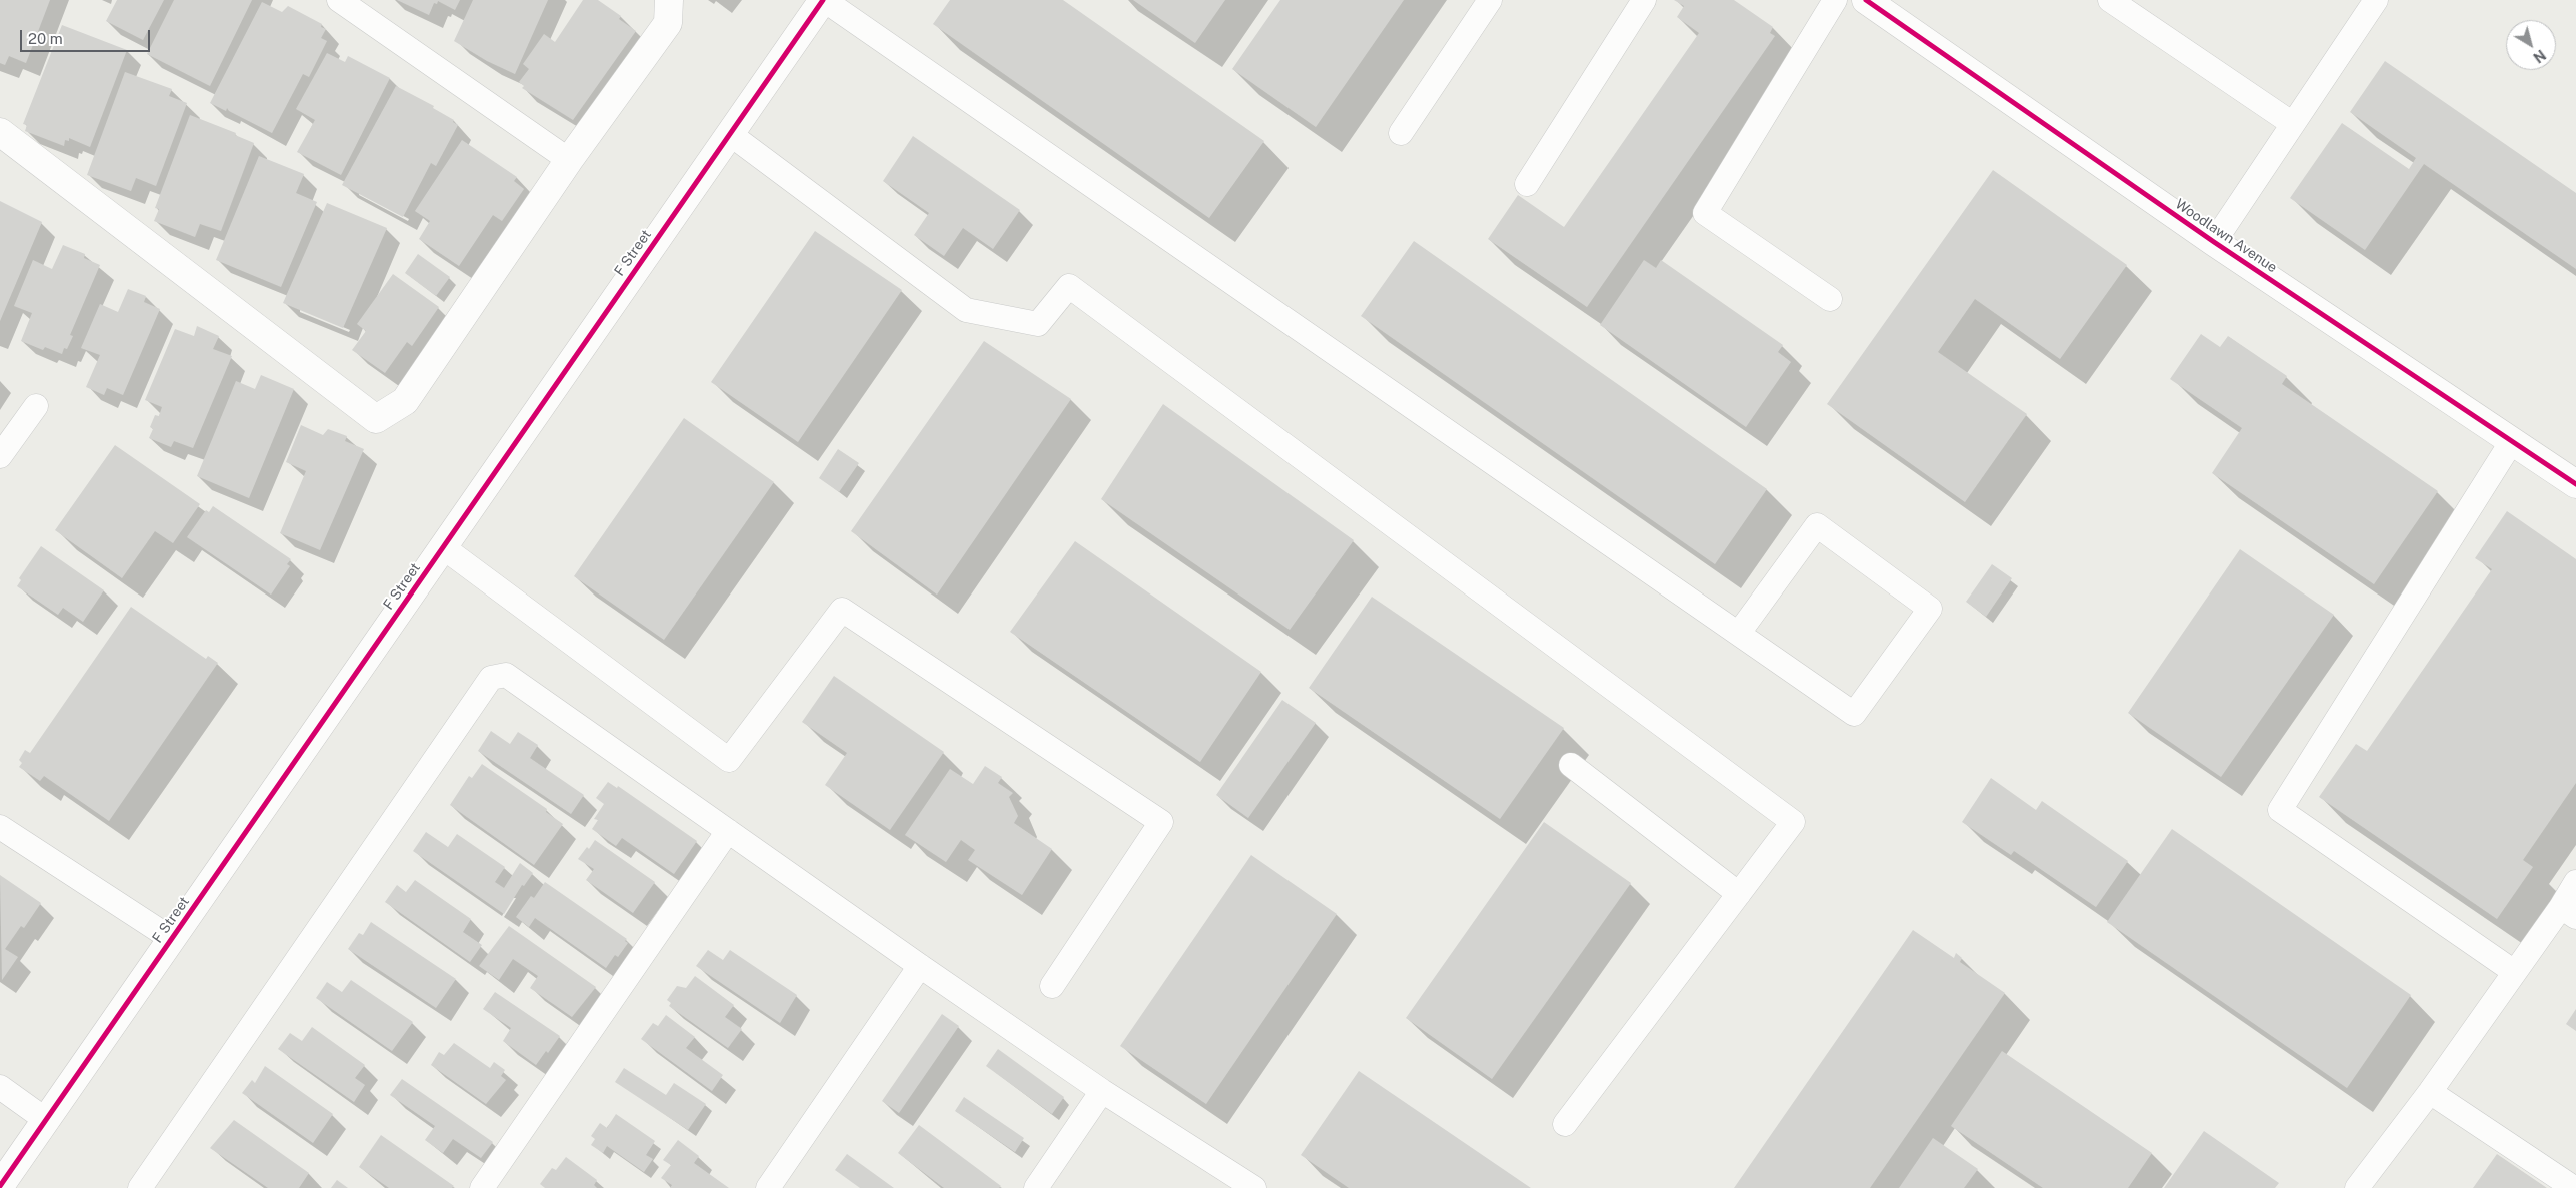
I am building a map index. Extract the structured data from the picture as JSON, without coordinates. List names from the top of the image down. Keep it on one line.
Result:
{"streets":{"street":["Woodlawn Avenue","F Street"]},"scale_bar":"20 m","north":"bottom right"}
